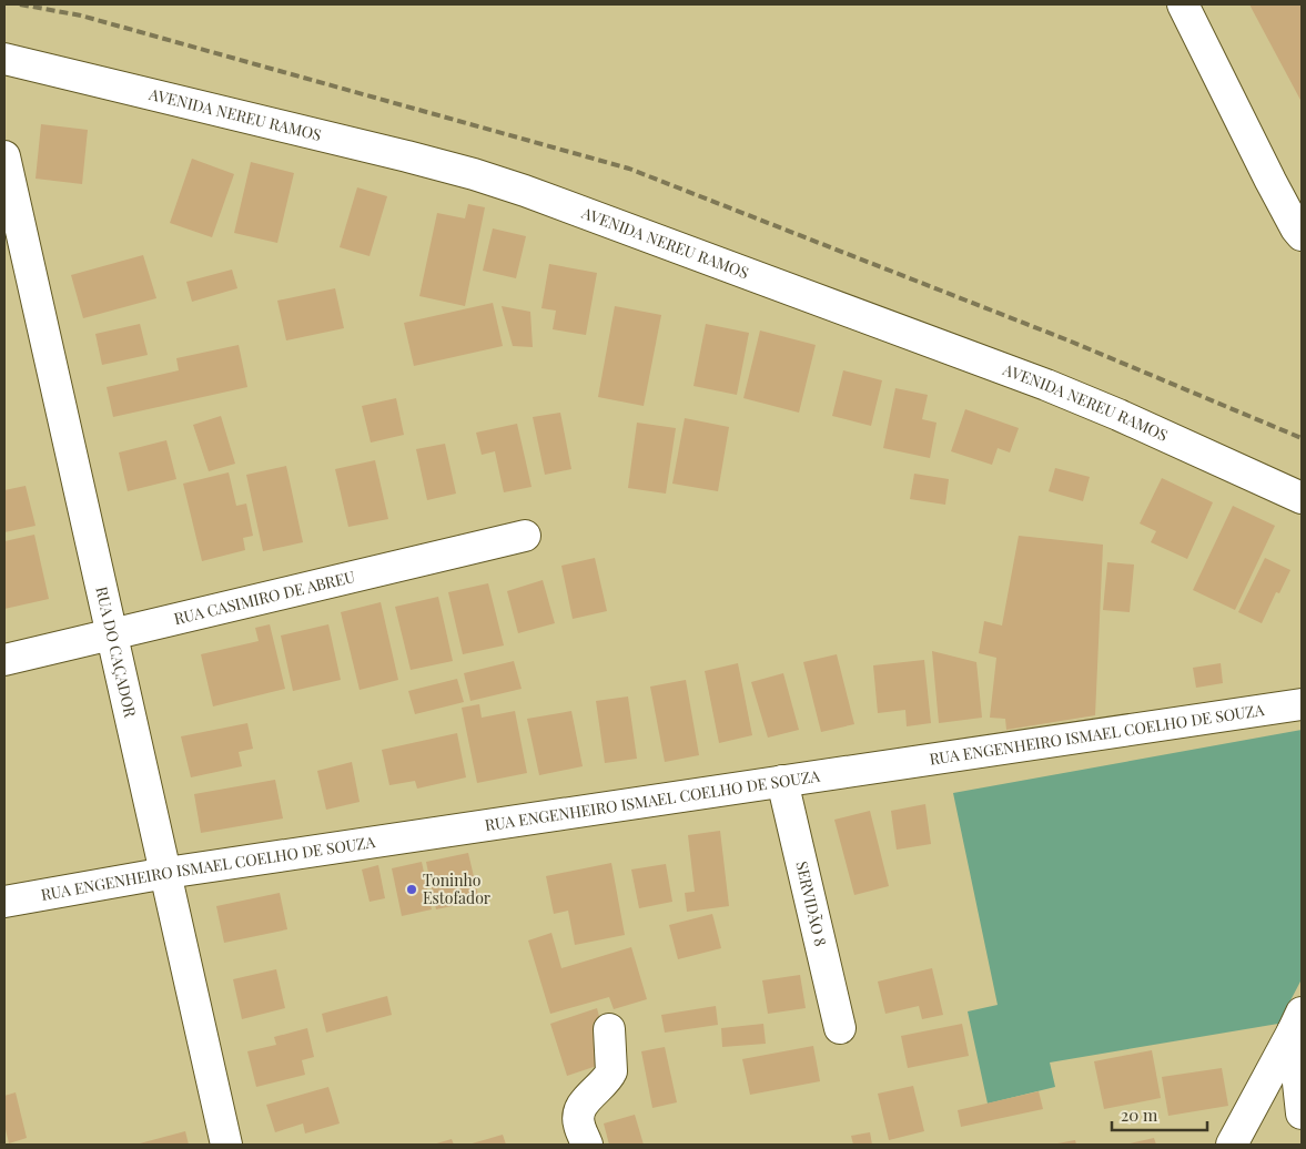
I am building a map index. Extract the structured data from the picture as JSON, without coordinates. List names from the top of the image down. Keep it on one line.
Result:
{"streets":{"street":["AVENIDA NEREU RAMOS","RUA CASIMIRO DE ABREU","RUA DO CAÇADOR","RUA ENGENHEIRO ISMAEL COELHO DE SOUZA","SERVIDÃO 8"]},"crossings":[["RUA CASIMIRO DE ABREU","RUA DO CAÇADOR"],["RUA DO CAÇADOR","RUA ENGENHEIRO ISMAEL COELHO DE SOUZA"],["RUA ENGENHEIRO ISMAEL COELHO DE SOUZA","SERVIDÃO 8"]],"places":["Toninho Estofador"],"scale_bar":"20 m"}
